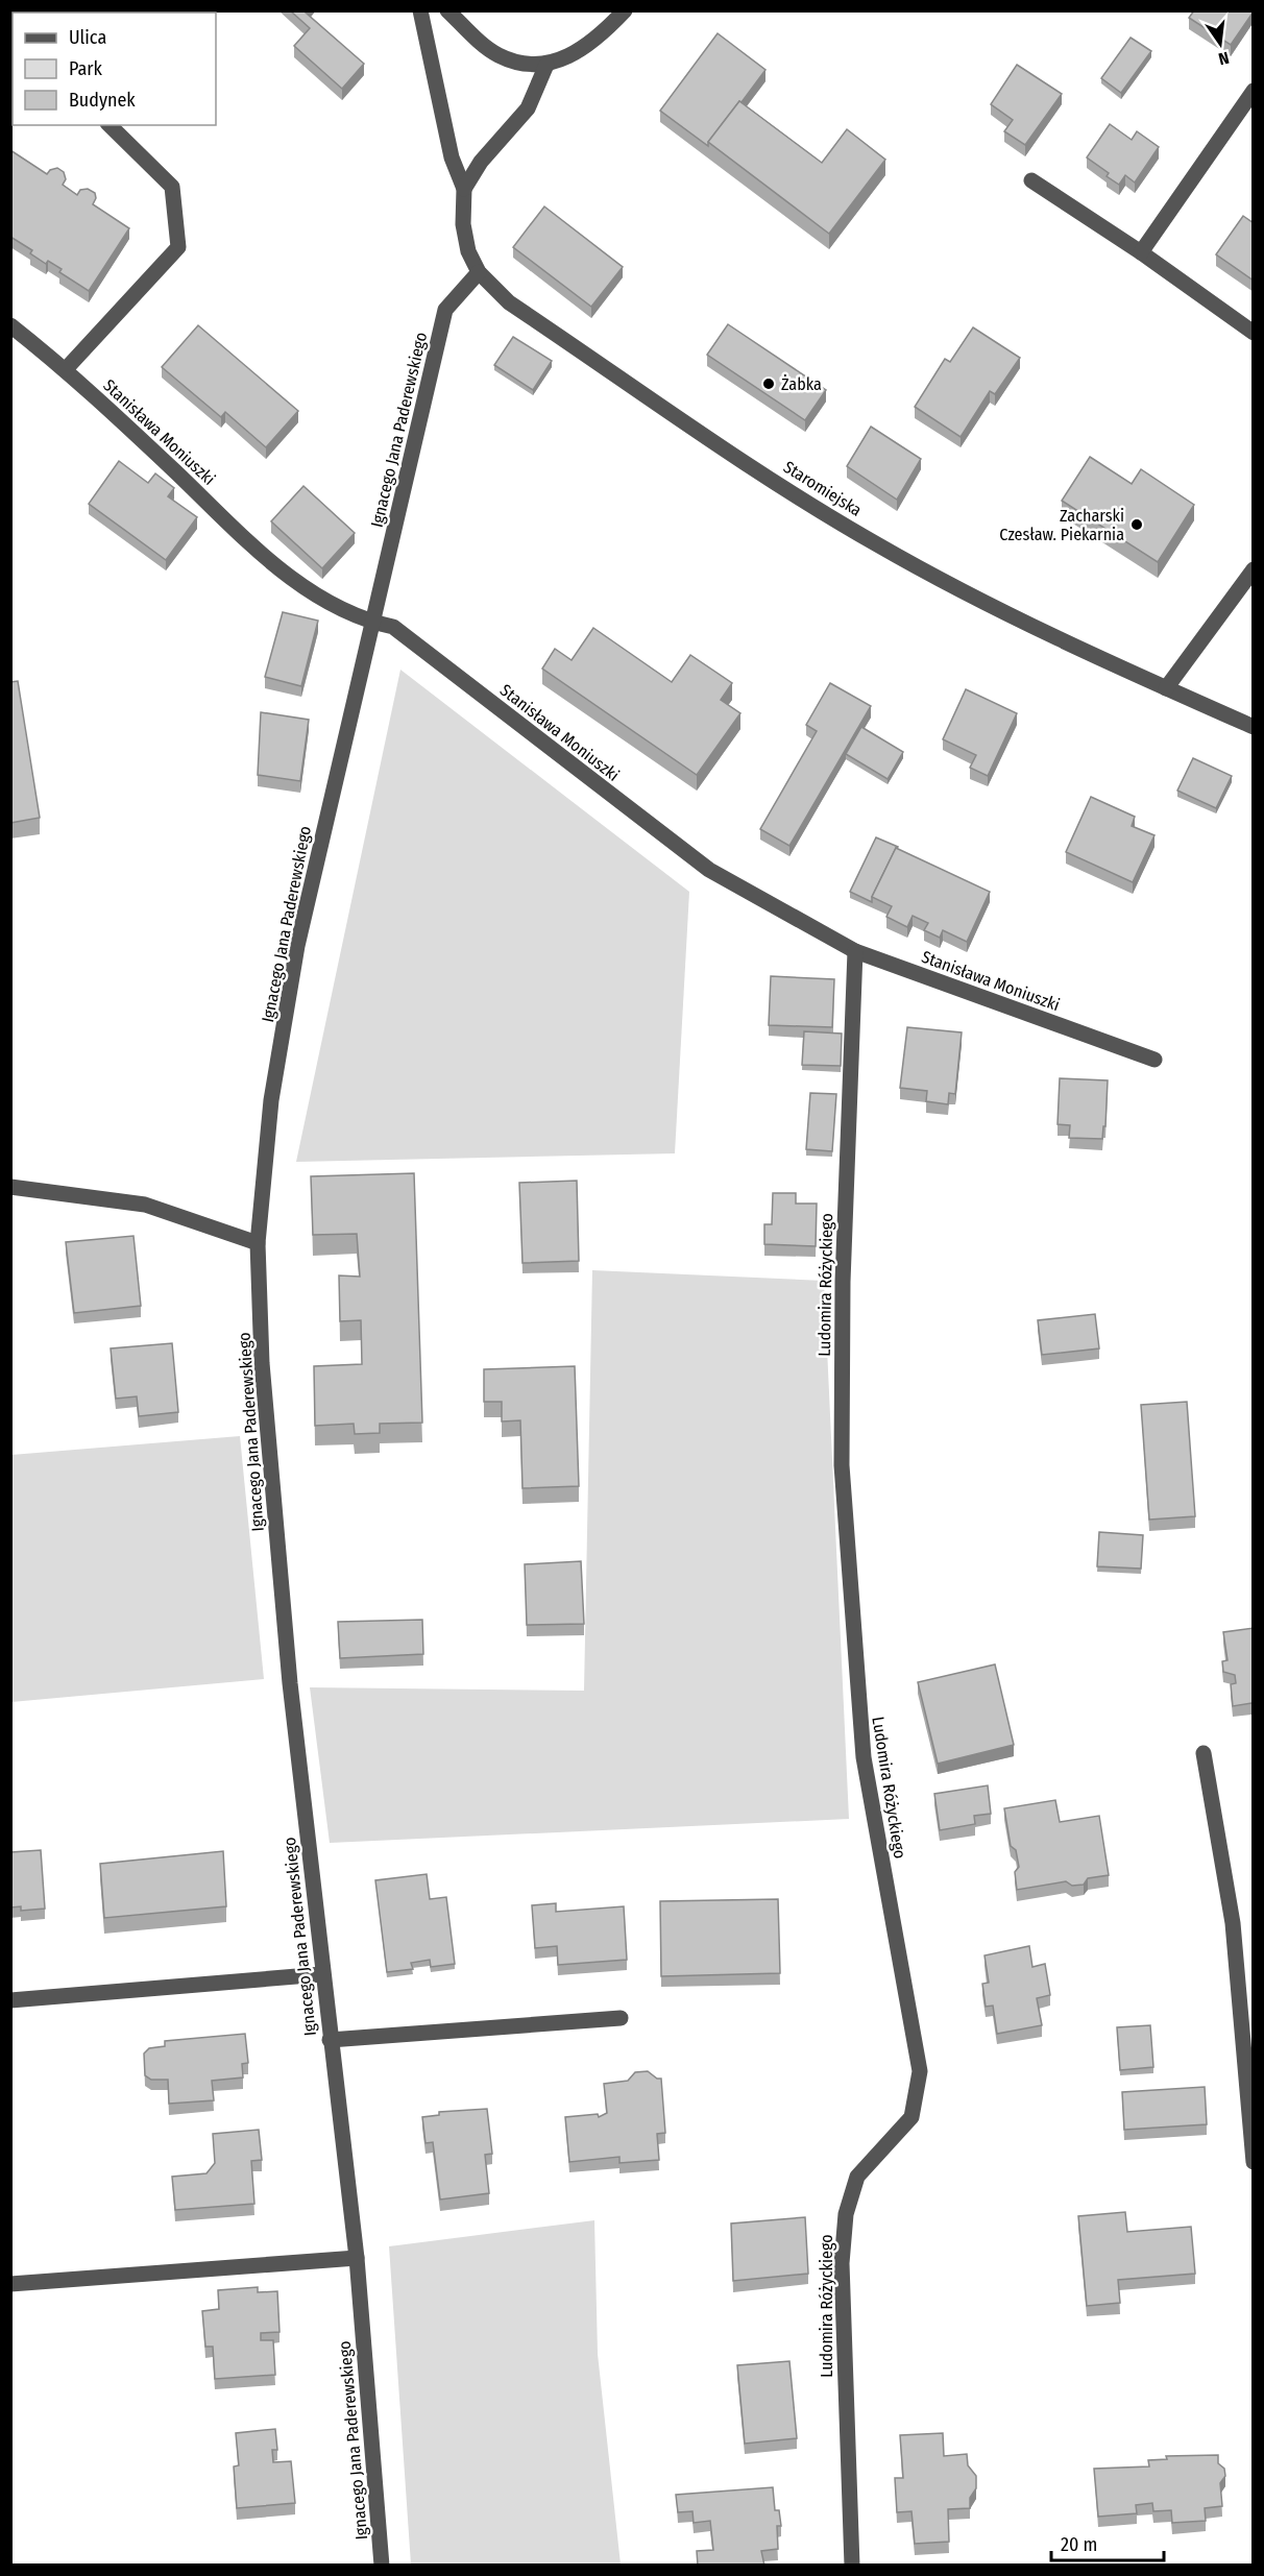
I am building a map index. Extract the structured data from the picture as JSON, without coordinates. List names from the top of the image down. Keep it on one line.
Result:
{"streets":{"street":["Ignacego Jana Paderewskiego","Stanisława Moniuszki","Staromiejska","Ludomira Różyckiego"]},"crossings":[["Ignacego Jana Paderewskiego","Stanisława Moniuszki"],["Ignacego Jana Paderewskiego","Staromiejska"],["Stanisława Moniuszki","Ludomira Różyckiego"]],"places":["Żabka","Zacharski Czesław. Piekarnia"],"legend":["Ulica","Park","Budynek"],"scale_bar":"20 m","north":"bottom"}
